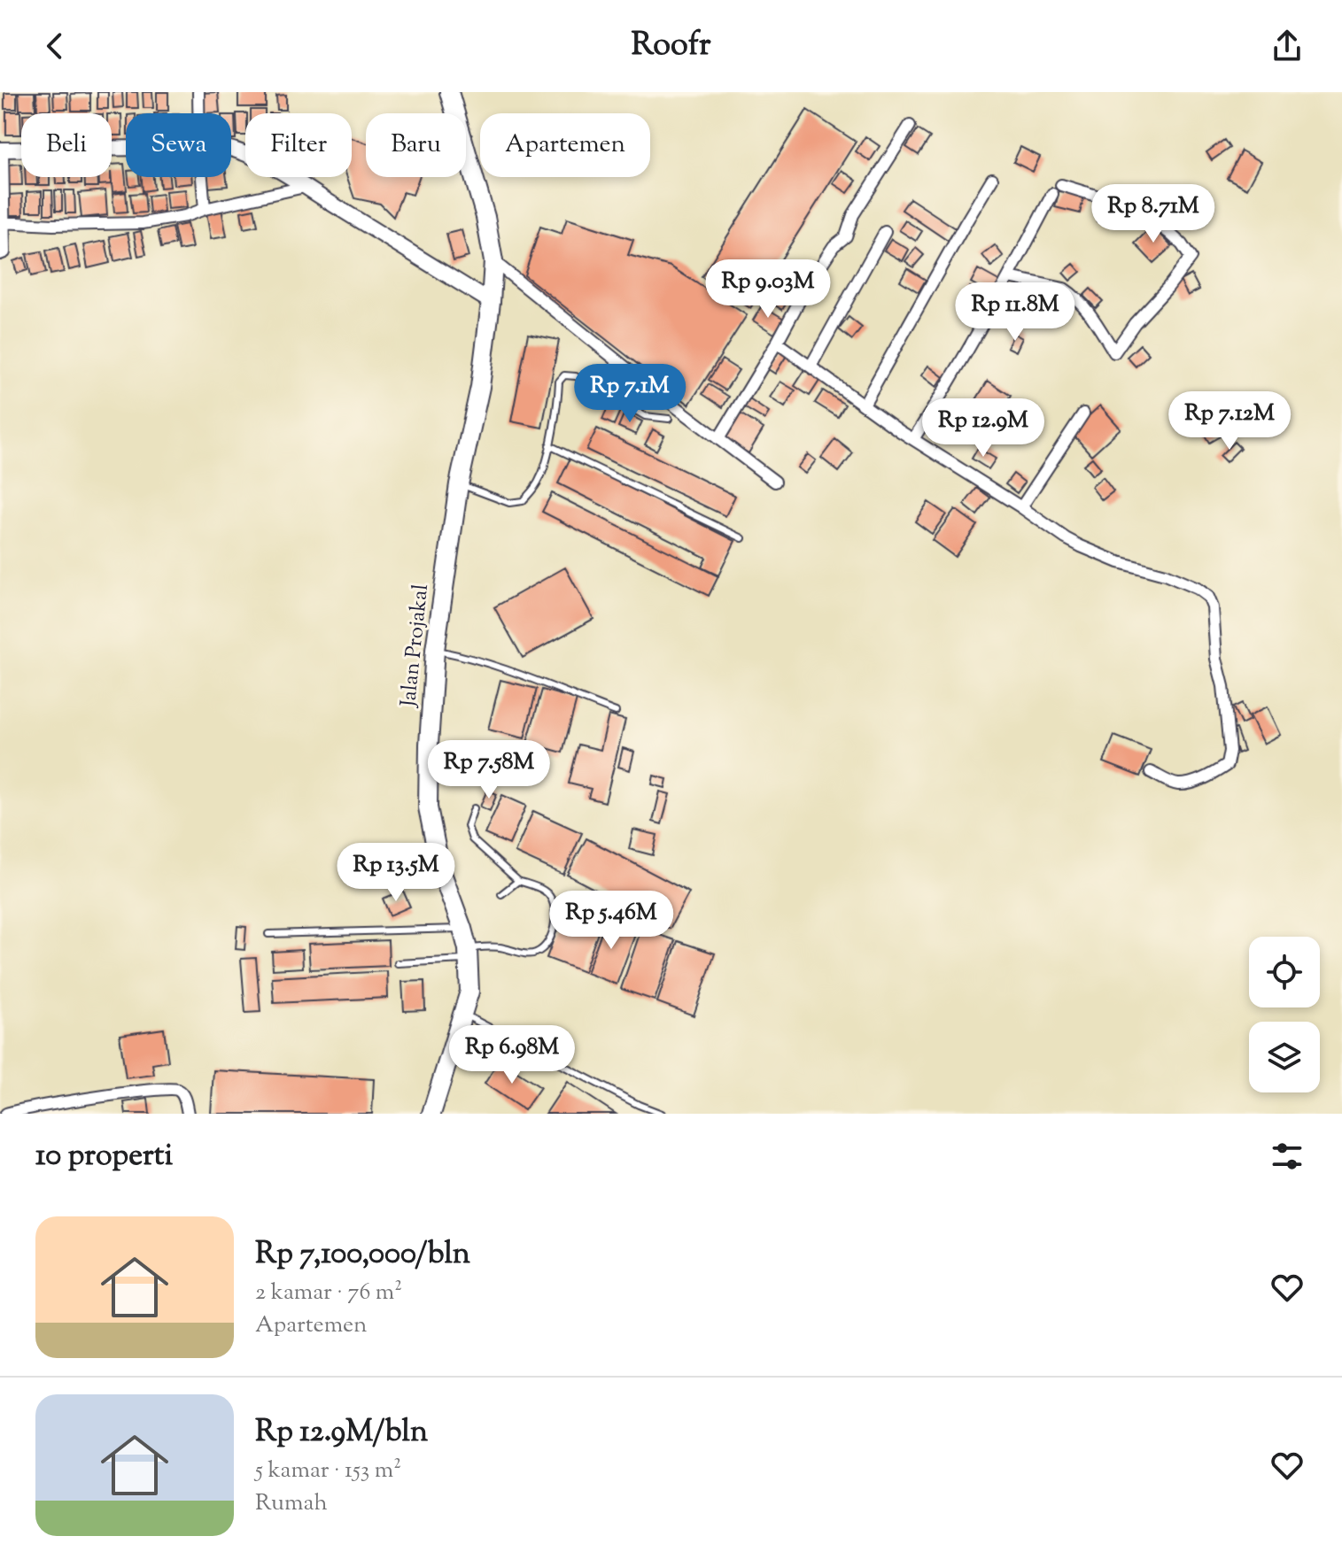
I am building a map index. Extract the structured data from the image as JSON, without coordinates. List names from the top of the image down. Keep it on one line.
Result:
{"streets":{"main road":["Jalan Projakal"]},"page":{"header":"Roofr","chip":["Beli","Sewa","Filter","Baru","Apartemen"],"price":["Rp 8.71M","Rp 9.03M","Rp 11.8M","Rp 7.1M","Rp 7.12M","Rp 12.9M","Rp 7.58M","Rp 13.5M","Rp 5.46M","Rp 6.98M"],"heading":"10 properti","list":[{"name":"Rp 7,100,000/bln","note":"2 kamar · 76 m² · Apartemen"},{"name":"Rp 12.9M/bln","note":"5 kamar · 153 m² · Rumah"}]}}
